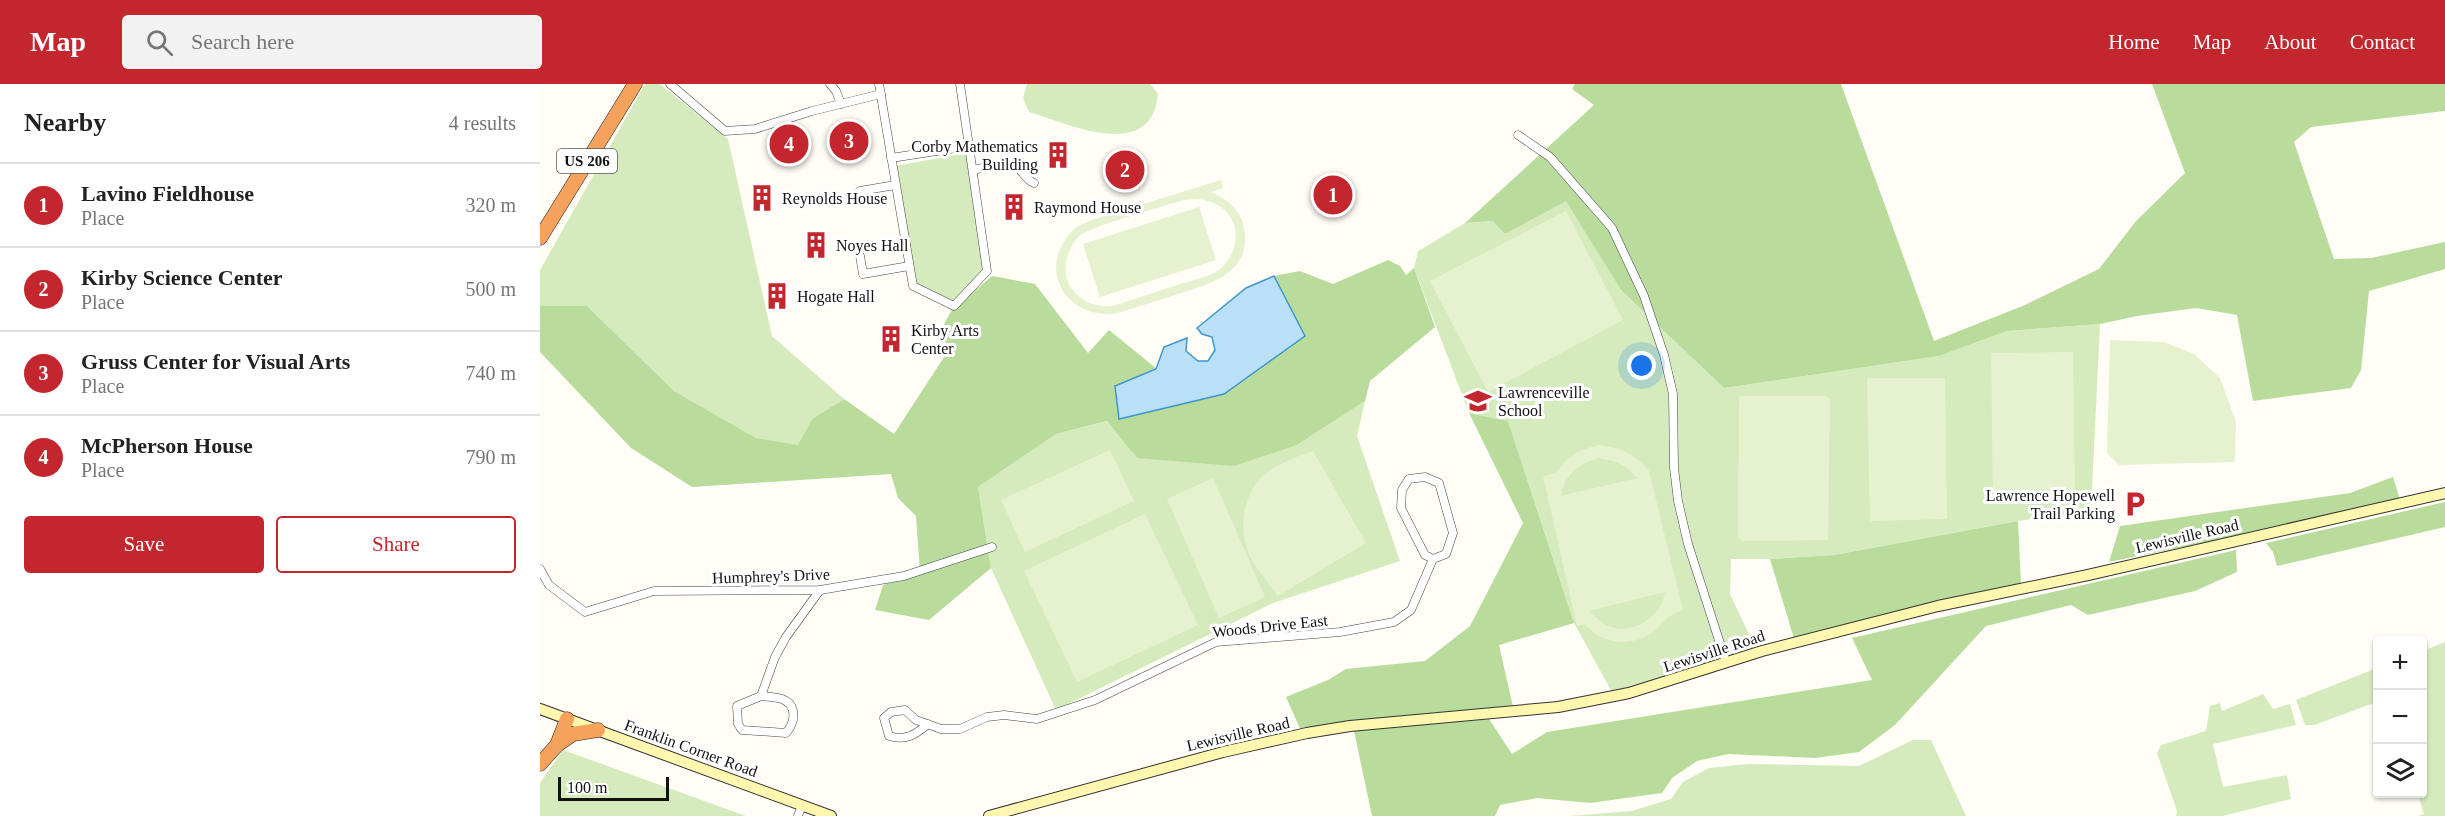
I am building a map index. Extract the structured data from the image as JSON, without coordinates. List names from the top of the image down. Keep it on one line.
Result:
{"streets":{"highway":["US 206"],"street":["Lewisville Road","Humphrey's Drive","Woods Drive East","Franklin Corner Road"]},"places":{"building":["Corby Mathematics Building","Reynolds House","Raymond House","Noyes Hall","Hogate Hall","Kirby Arts Center"],"school or university":["Lawrenceville School"],"parking":["Lawrence Hopewell Trail Parking"]},"scale_bar":"100 m","page":{"header":"Map","search":"Search here","nav":["Home","Map","About","Contact"],"heading":["Nearby","4 results"],"pins":["3","4","2","1"],"list":[{"mark":"1","name":"Lavino Fieldhouse","note":"Place","value":"320 m"},{"mark":"2","name":"Kirby Science Center","note":"Place","value":"500 m"},{"mark":"3","name":"Gruss Center for Visual Arts","note":"Place","value":"740 m"},{"mark":"4","name":"McPherson House","note":"Place","value":"790 m"}],"buttons":["Save","Share"],"map_buttons":["+","−"],"scale":"100 m"}}
